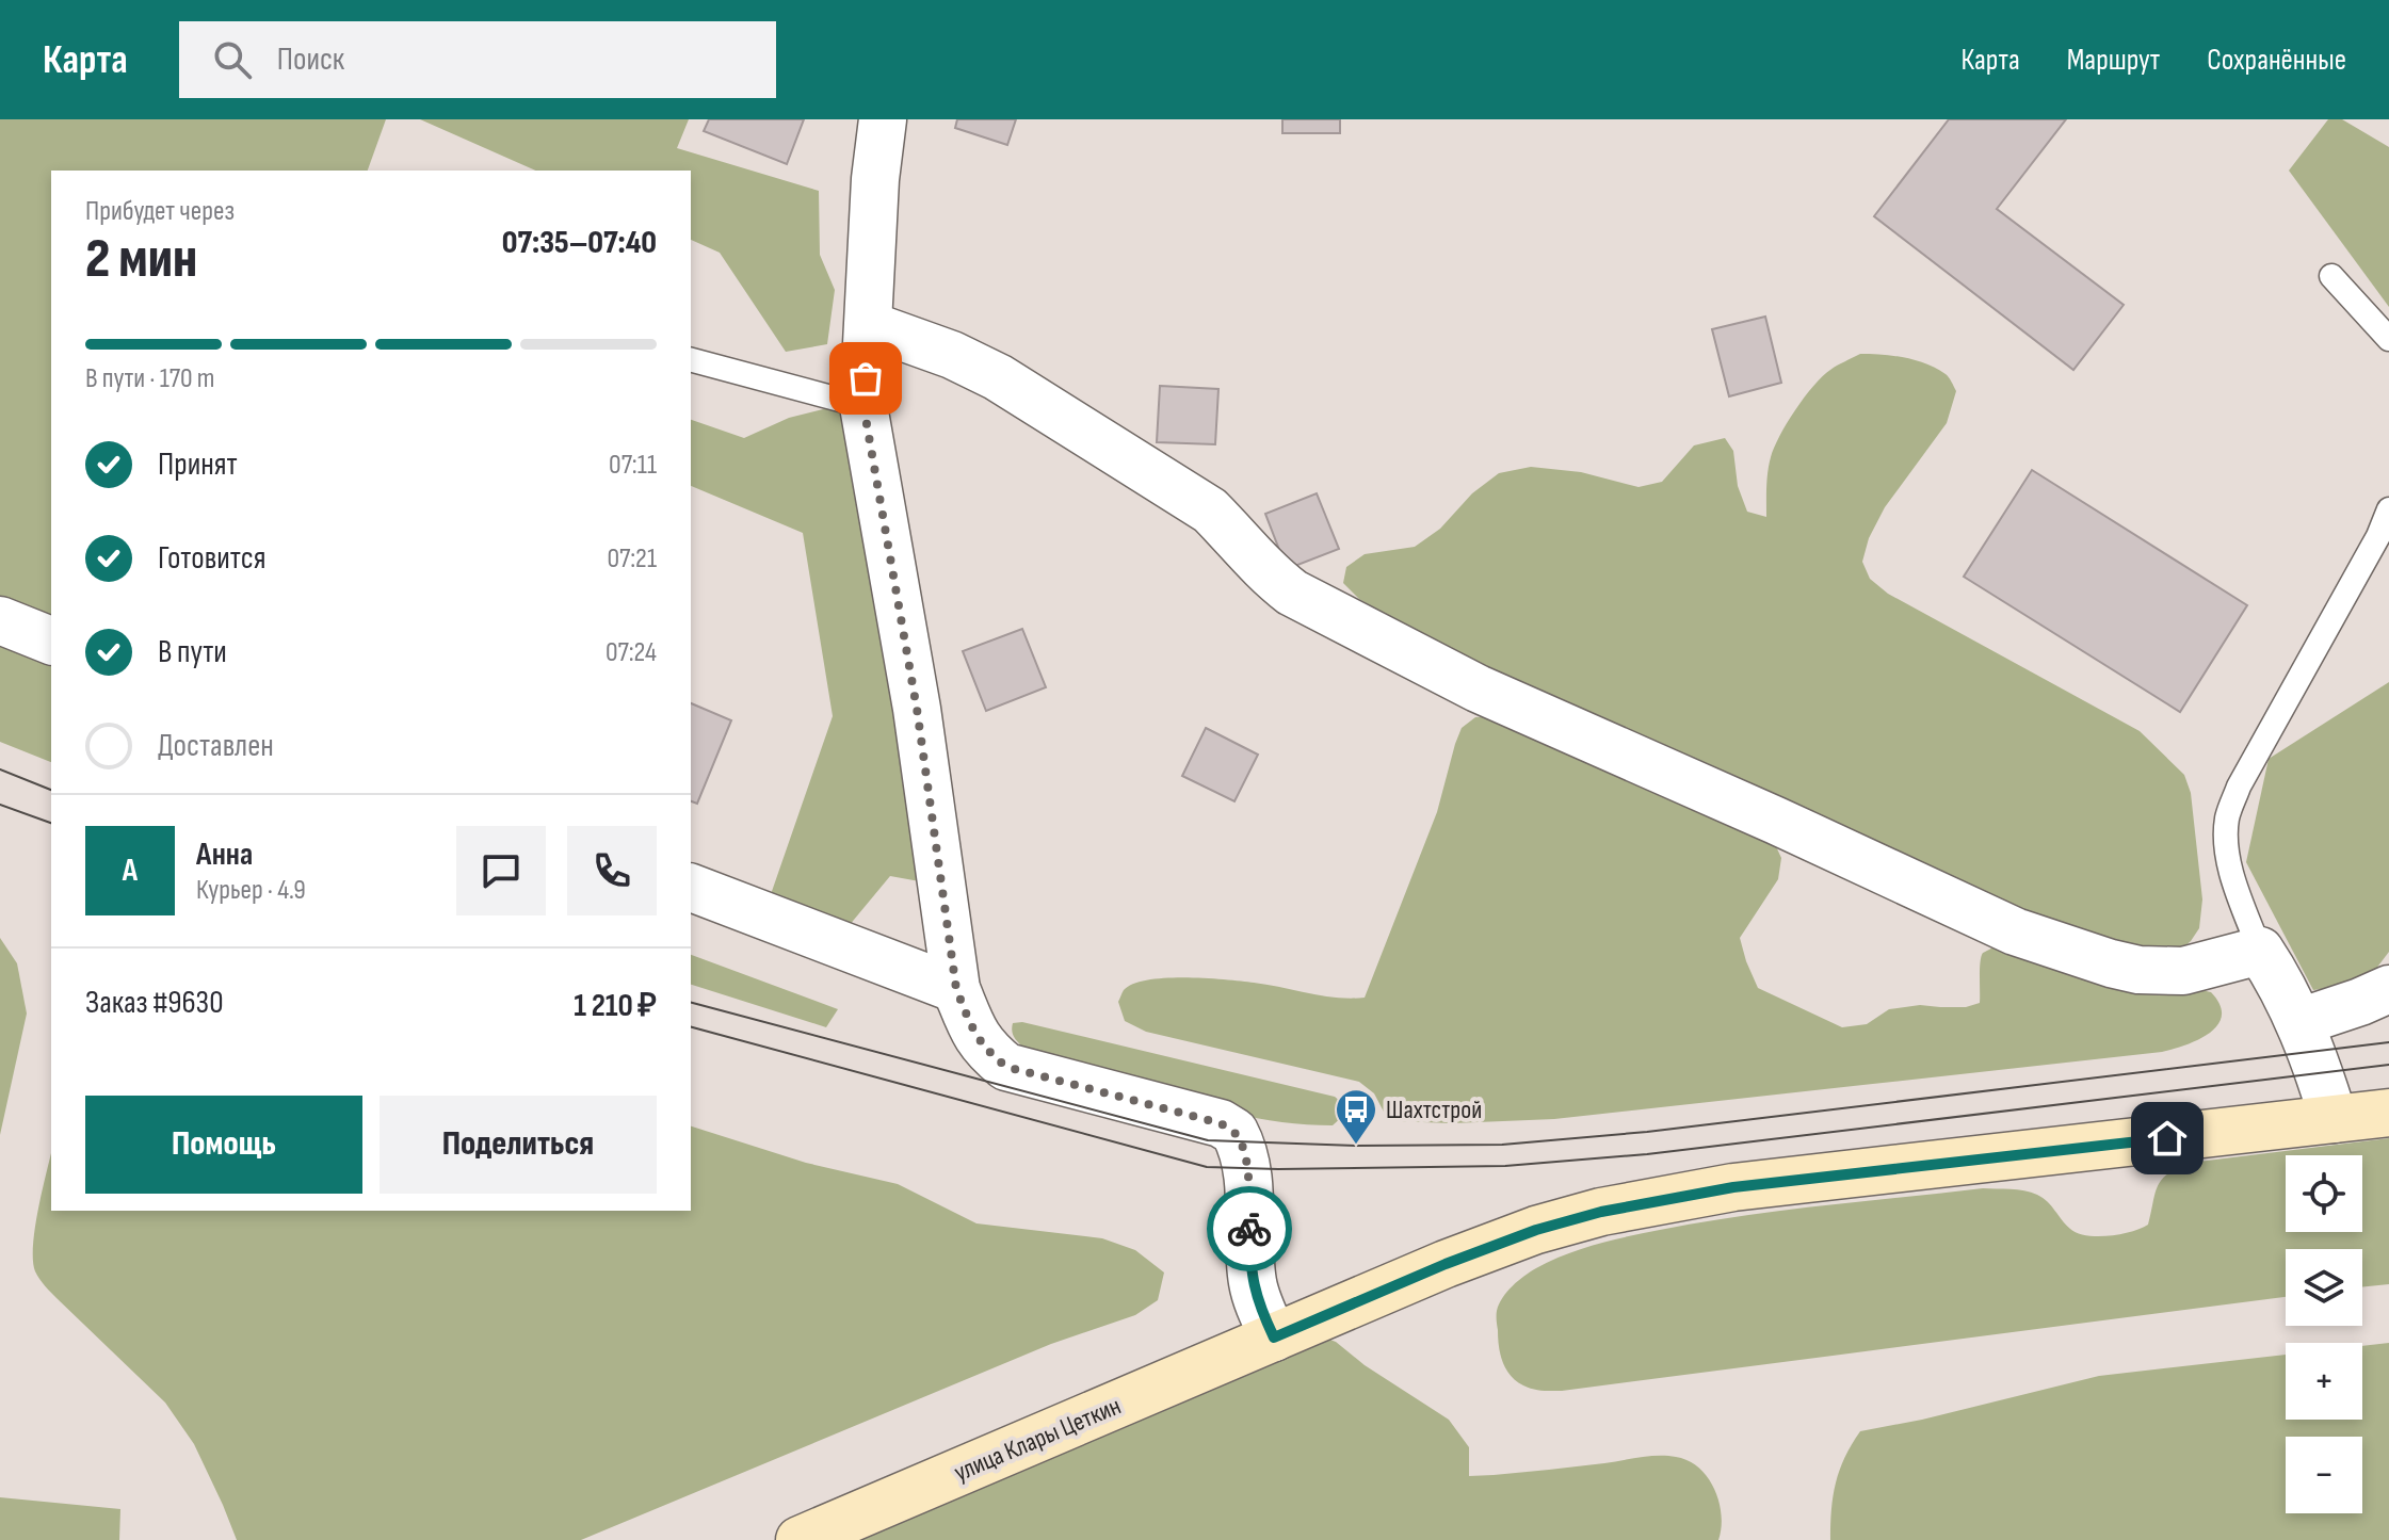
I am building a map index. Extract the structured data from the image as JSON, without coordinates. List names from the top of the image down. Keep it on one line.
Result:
{"streets":{"street":["улица Клары Цеткин"]},"places":{"bus stop":["Шахтстрой"]},"page":{"header":"Карта","search":"Поиск","nav":["Карта","Маршрут","Сохранённые"],"heading":["2 мин","Прибудет через","07:35–07:40"],"panel":["Анна","Курьер · 4.9","Заказ #9630","1 210 ₽"],"bar":"В пути · 170 m","list":[["Принят","07:11"],["Готовится","07:21"],["В пути","07:24"],"Доставлен"],"round":"А","buttons":["Помощь","Поделиться"],"map_buttons":["+","−"]}}
